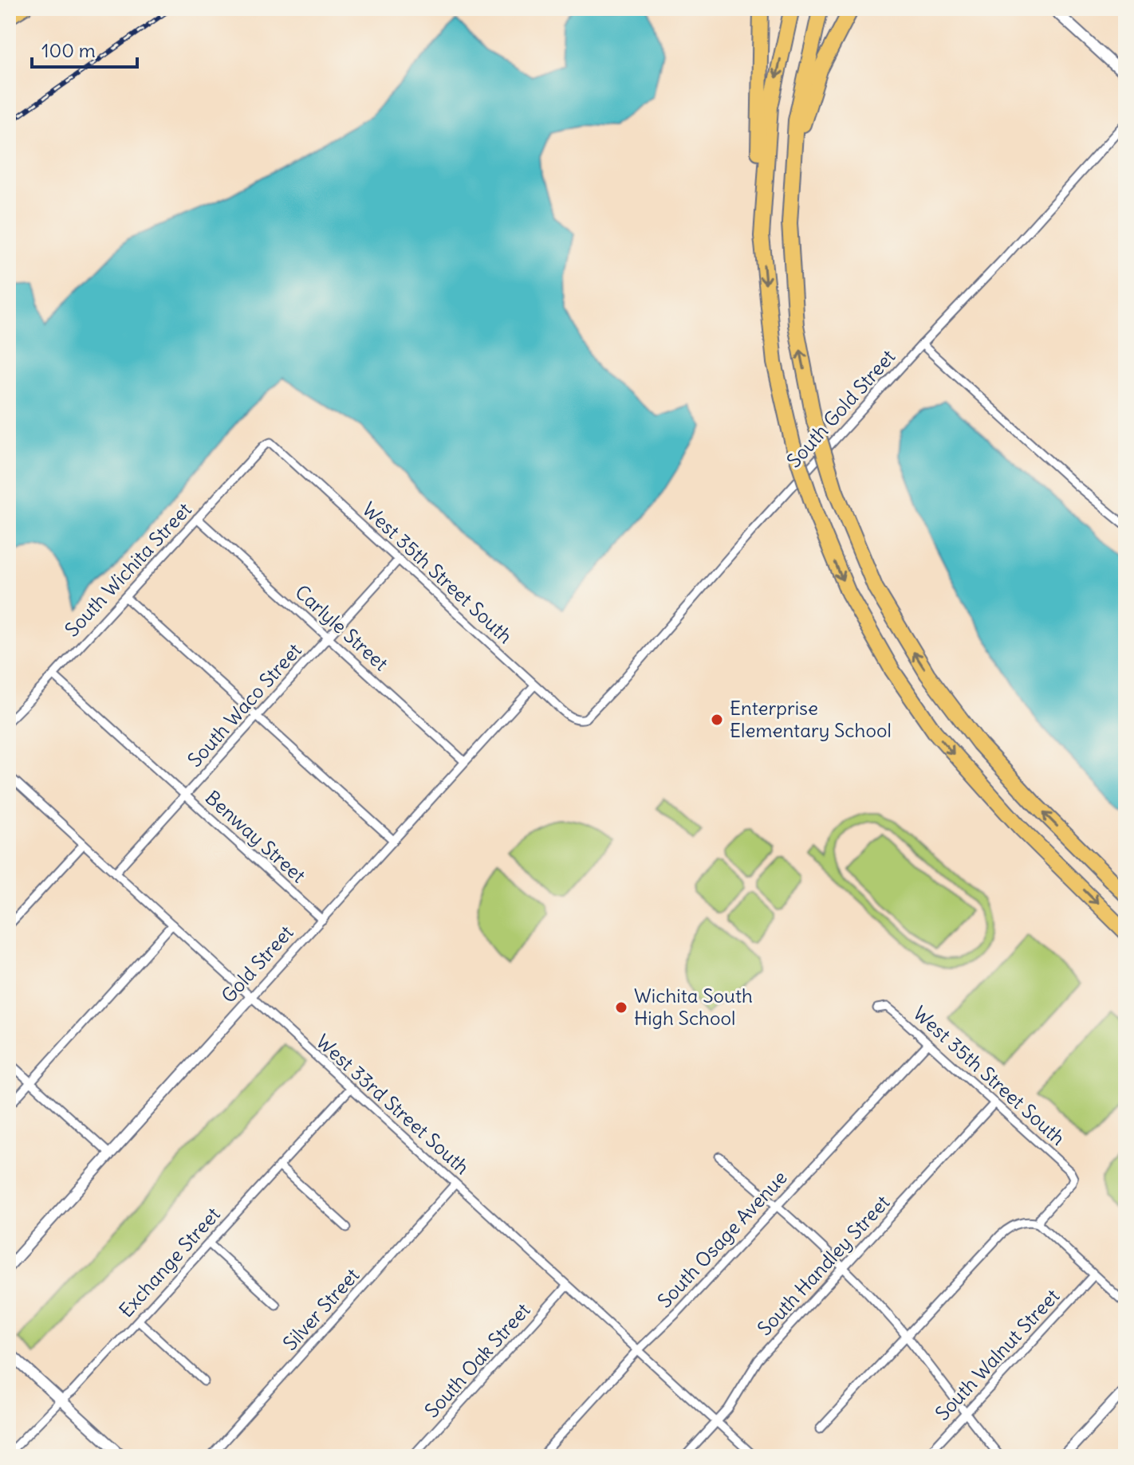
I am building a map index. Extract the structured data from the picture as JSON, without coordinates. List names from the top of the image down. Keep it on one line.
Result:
{"streets":{"street":["South Gold Street","South Wichita Street","West 35th Street South","Carlyle Street","South Waco Street","Benway Street","Gold Street","West 33rd Street South","South Osage Avenue","Exchange Street","South Handley Street","Silver Street","South Walnut Street","South Oak Street"]},"crossings":[["South Gold Street","West 35th Street South"],["South Wichita Street","West 35th Street South"],["South Wichita Street","Carlyle Street"],["South Wichita Street","Benway Street"],["West 35th Street South","South Waco Street"],["West 35th Street South","Gold Street"],["West 35th Street South","South Osage Avenue"],["West 35th Street South","South Handley Street"],["Carlyle Street","South Waco Street"],["Carlyle Street","Gold Street"],["South Waco Street","Benway Street"],["South Waco Street","West 33rd Street South"],["Benway Street","Gold Street"],["Gold Street","West 33rd Street South"],["West 33rd Street South","South Osage Avenue"],["West 33rd Street South","Exchange Street"],["West 33rd Street South","South Handley Street"],["West 33rd Street South","Silver Street"],["West 33rd Street South","South Oak Street"]],"places":["Enterprise Elementary School","Wichita South High School"],"scale_bar":"100 m"}
